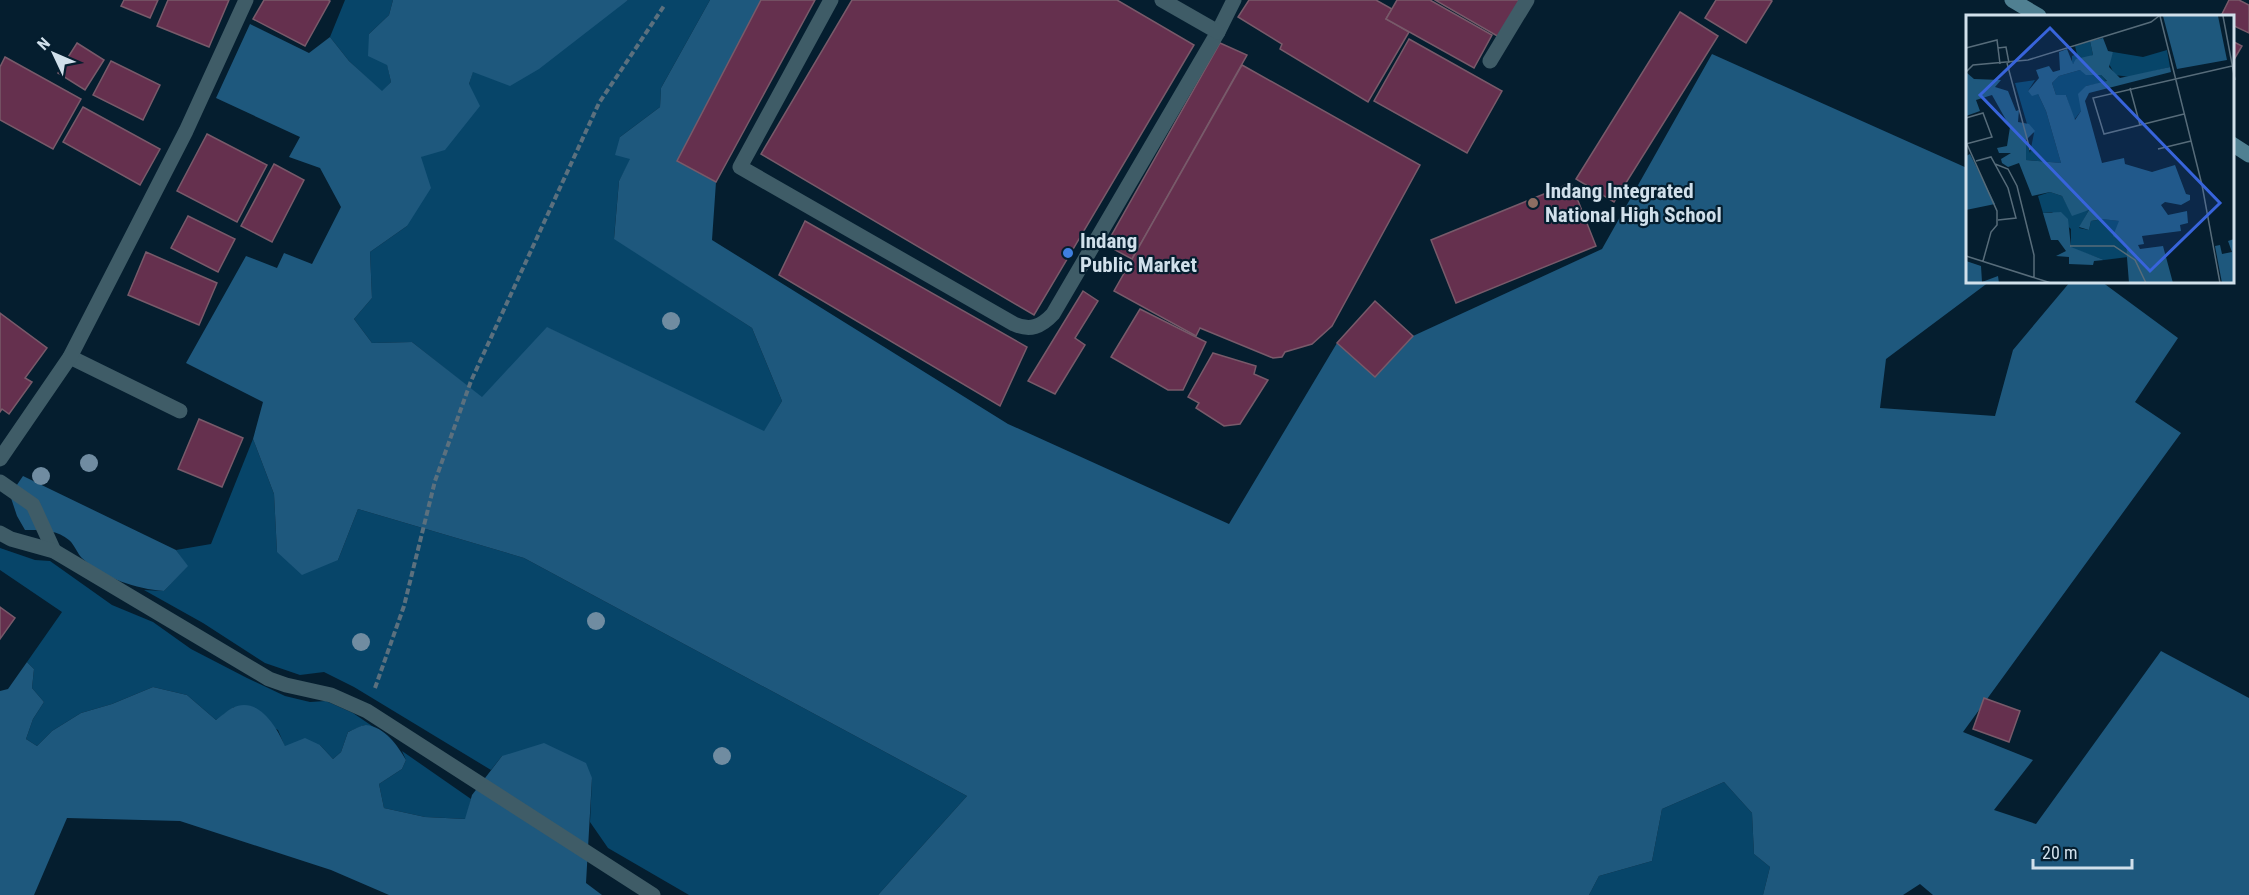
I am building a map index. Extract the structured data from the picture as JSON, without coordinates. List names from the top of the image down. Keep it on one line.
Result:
{"places":["Indang Integrated National High School","Indang Public Market"],"scale_bar":"20 m","north":"top left"}
